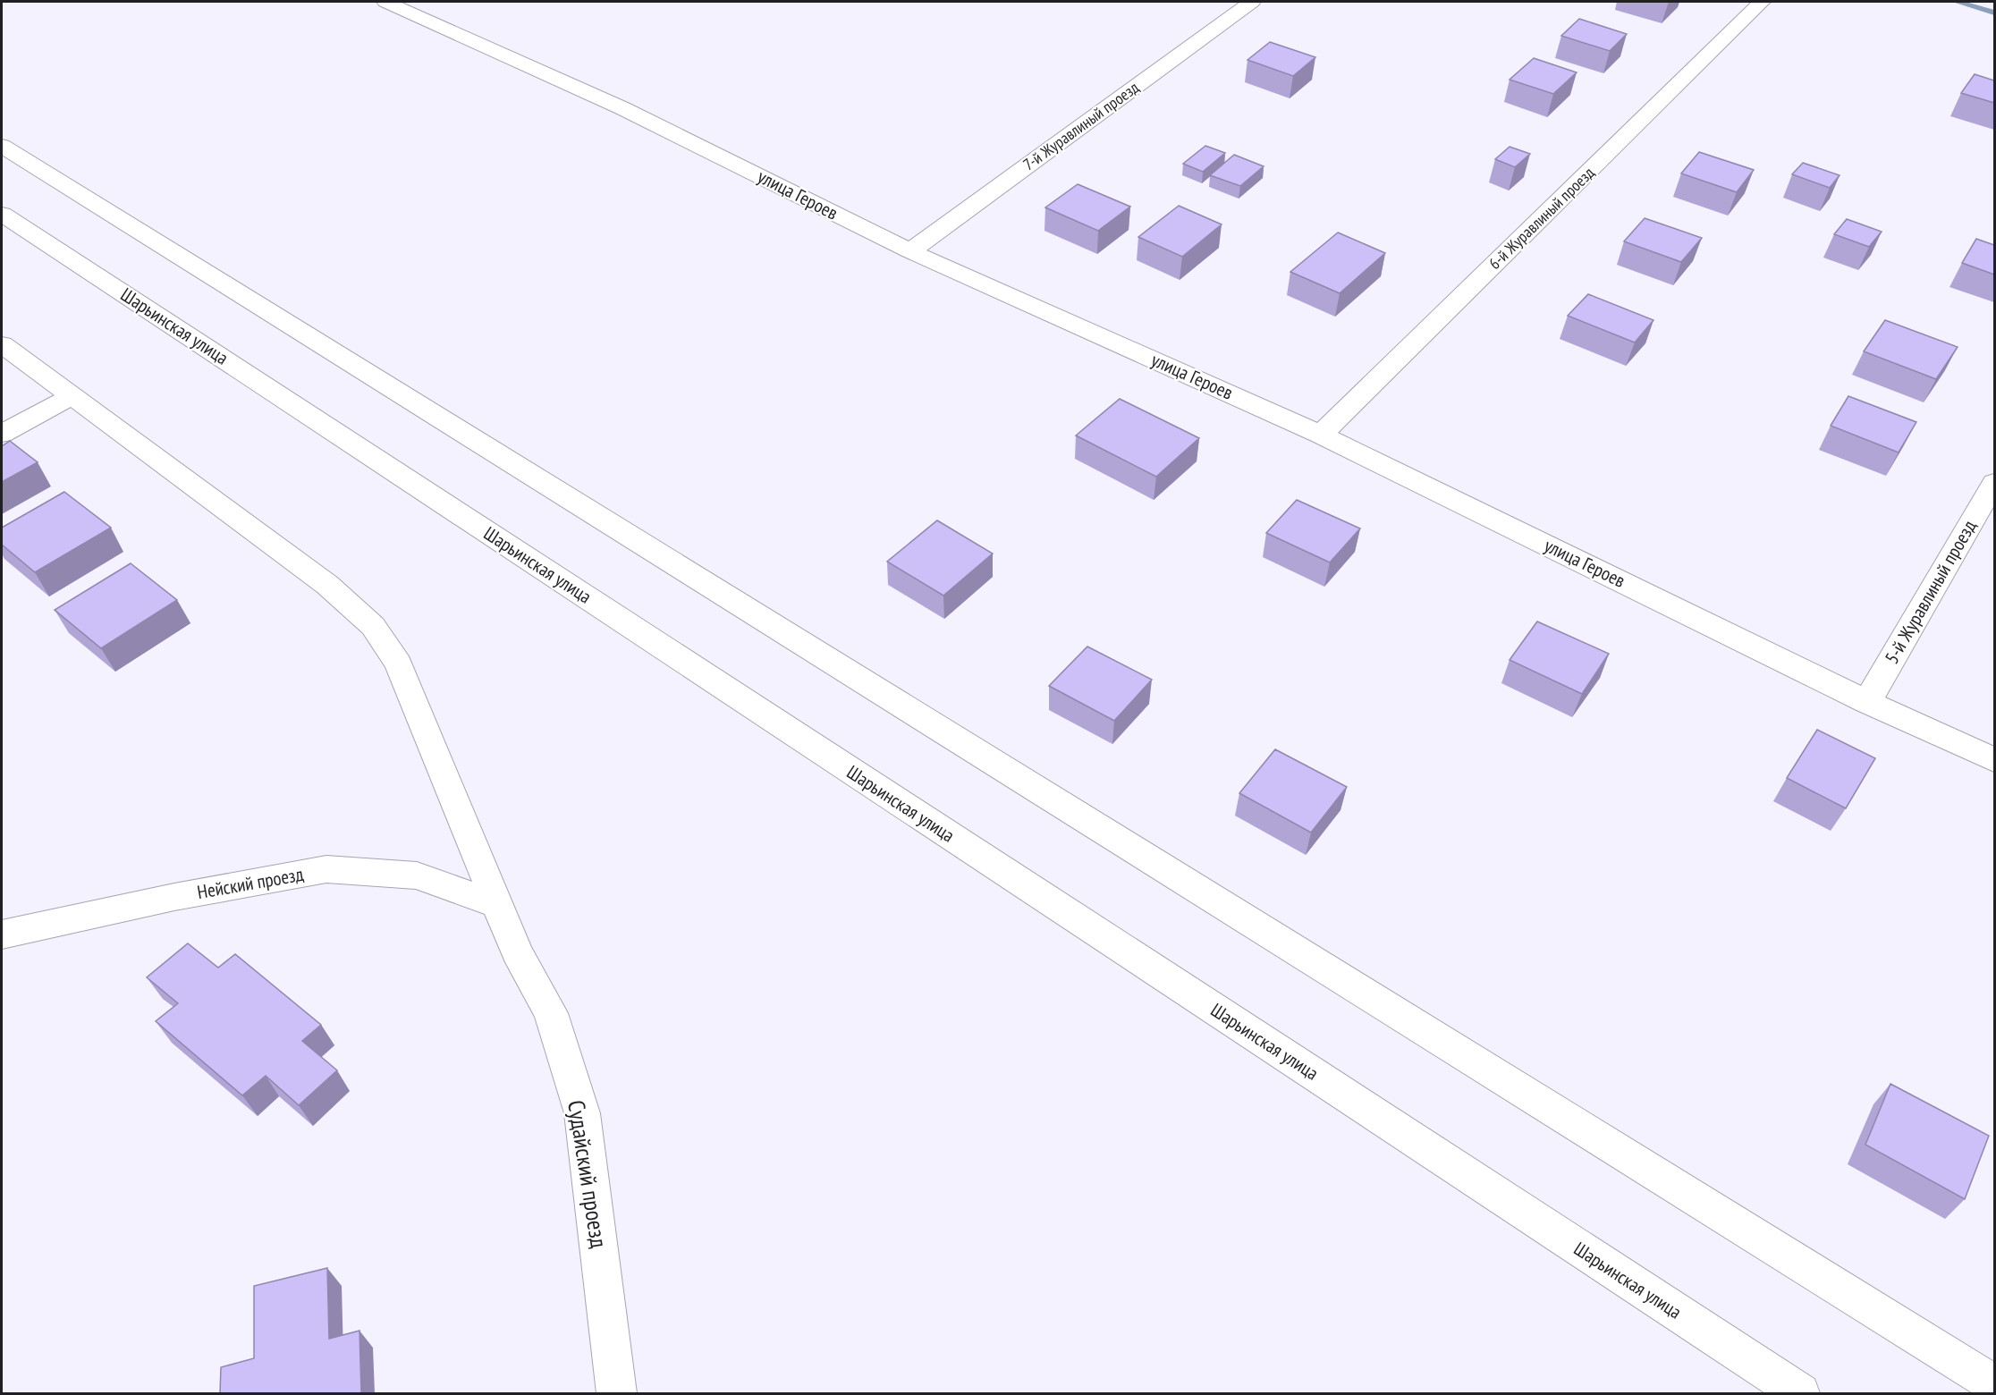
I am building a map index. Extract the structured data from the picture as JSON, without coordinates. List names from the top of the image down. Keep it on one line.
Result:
{"streets":{"street":["7-й Журавлиный проезд","улица Героев","6-й Журавлиный проезд","Шарьинская улица","5-й Журавлиный проезд","Нейский проезд","Судайский проезд"]},"crossings":[["7-й Журавлиный проезд","улица Героев"],["улица Героев","6-й Журавлиный проезд"],["улица Героев","5-й Журавлиный проезд"],["Нейский проезд","Судайский проезд"]]}
